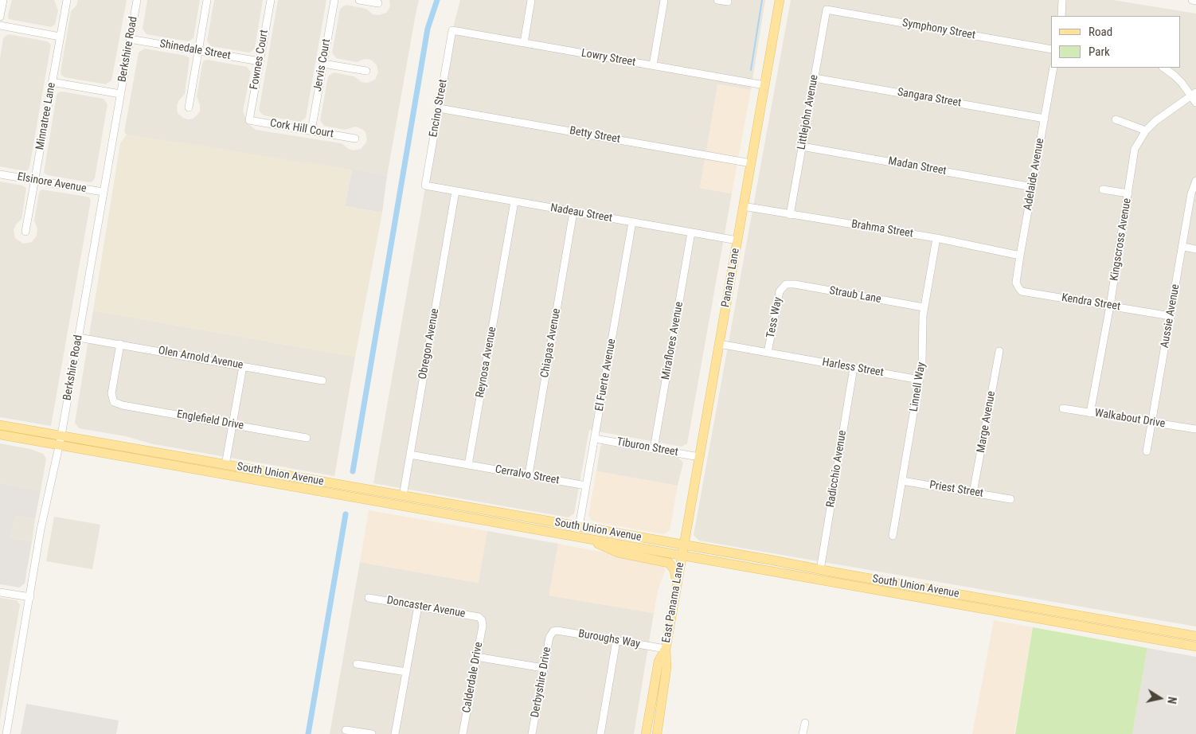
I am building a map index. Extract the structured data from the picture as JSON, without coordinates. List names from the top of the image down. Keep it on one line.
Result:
{"streets":{"main road":["Panama Lane","South Union Avenue","East Panama Lane"],"street":["Symphony Street","Berkshire Road","Shinedale Street","Lowry Street","Fownes Court","Jervis Court","Sangara Street","Encino Street","Littlejohn Avenue","Minnatree Lane","Cork Hill Court","Betty Street","Madan Street","Adelaide Avenue","Elsinore Avenue","Nadeau Street","Brahma Street","Kingscross Avenue","Straub Lane","Kendra Street","Aussie Avenue","Tess Way","Miraflores Avenue","Chiapas Avenue","Obregon Avenue","Olen Arnold Avenue","Reynosa Avenue","Harless Street","El Fuerte Avenue","Linnell Way","Walkabout Drive","Englefield Drive","Marge Avenue","Tiburon Street","Radicchio Avenue","Cerralvo Street","Priest Street","Doncaster Avenue","Buroughs Way","Calderdale Drive","Derbyshire Drive"]},"crossings":[["Symphony Street","Littlejohn Avenue"],["Berkshire Road","Shinedale Street"],["Berkshire Road","Elsinore Avenue"],["Berkshire Road","Olen Arnold Avenue"],["Berkshire Road","South Union Avenue"],["Shinedale Street","Fownes Court"],["Lowry Street","Encino Street"],["Lowry Street","Panama Lane"],["Fownes Court","Cork Hill Court"],["Jervis Court","Cork Hill Court"],["Sangara Street","Littlejohn Avenue"],["Sangara Street","Adelaide Avenue"],["Encino Street","Betty Street"],["Encino Street","Nadeau Street"],["Littlejohn Avenue","Madan Street"],["Littlejohn Avenue","Brahma Street"],["Minnatree Lane","Elsinore Avenue"],["Betty Street","Panama Lane"],["Madan Street","Adelaide Avenue"],["Adelaide Avenue","Brahma Street"],["Adelaide Avenue","Kendra Street"],["Nadeau Street","Panama Lane"],["Nadeau Street","Miraflores Avenue"],["Nadeau Street","Chiapas Avenue"],["Nadeau Street","Obregon Avenue"],["Nadeau Street","Reynosa Avenue"],["Nadeau Street","El Fuerte Avenue"],["Brahma Street","Panama Lane"],["Brahma Street","Linnell Way"],["Kingscross Avenue","Kendra Street"],["Kingscross Avenue","Walkabout Drive"],["Panama Lane","Tess Way"],["Panama Lane","Tiburon Street"],["Panama Lane","South Union Avenue"],["Panama Lane","East Panama Lane"],["Straub Lane","Tess Way"],["Straub Lane","Linnell Way"],["Kendra Street","Aussie Avenue"],["Aussie Avenue","Walkabout Drive"],["Tess Way","Harless Street"],["Miraflores Avenue","Tiburon Street"],["Chiapas Avenue","Cerralvo Street"],["Obregon Avenue","South Union Avenue"],["Olen Arnold Avenue","Englefield Drive"],["Reynosa Avenue","Cerralvo Street"],["Harless Street","Linnell Way"],["Harless Street","Radicchio Avenue"],["El Fuerte Avenue","Tiburon Street"],["El Fuerte Avenue","South Union Avenue"],["El Fuerte Avenue","Cerralvo Street"],["Linnell Way","Priest Street"],["Marge Avenue","Priest Street"],["Radicchio Avenue","South Union Avenue"],["South Union Avenue","East Panama Lane"],["East Panama Lane","Buroughs Way"],["Doncaster Avenue","Calderdale Drive"],["Buroughs Way","Derbyshire Drive"]],"legend":["Road","Park"],"north":"right"}
